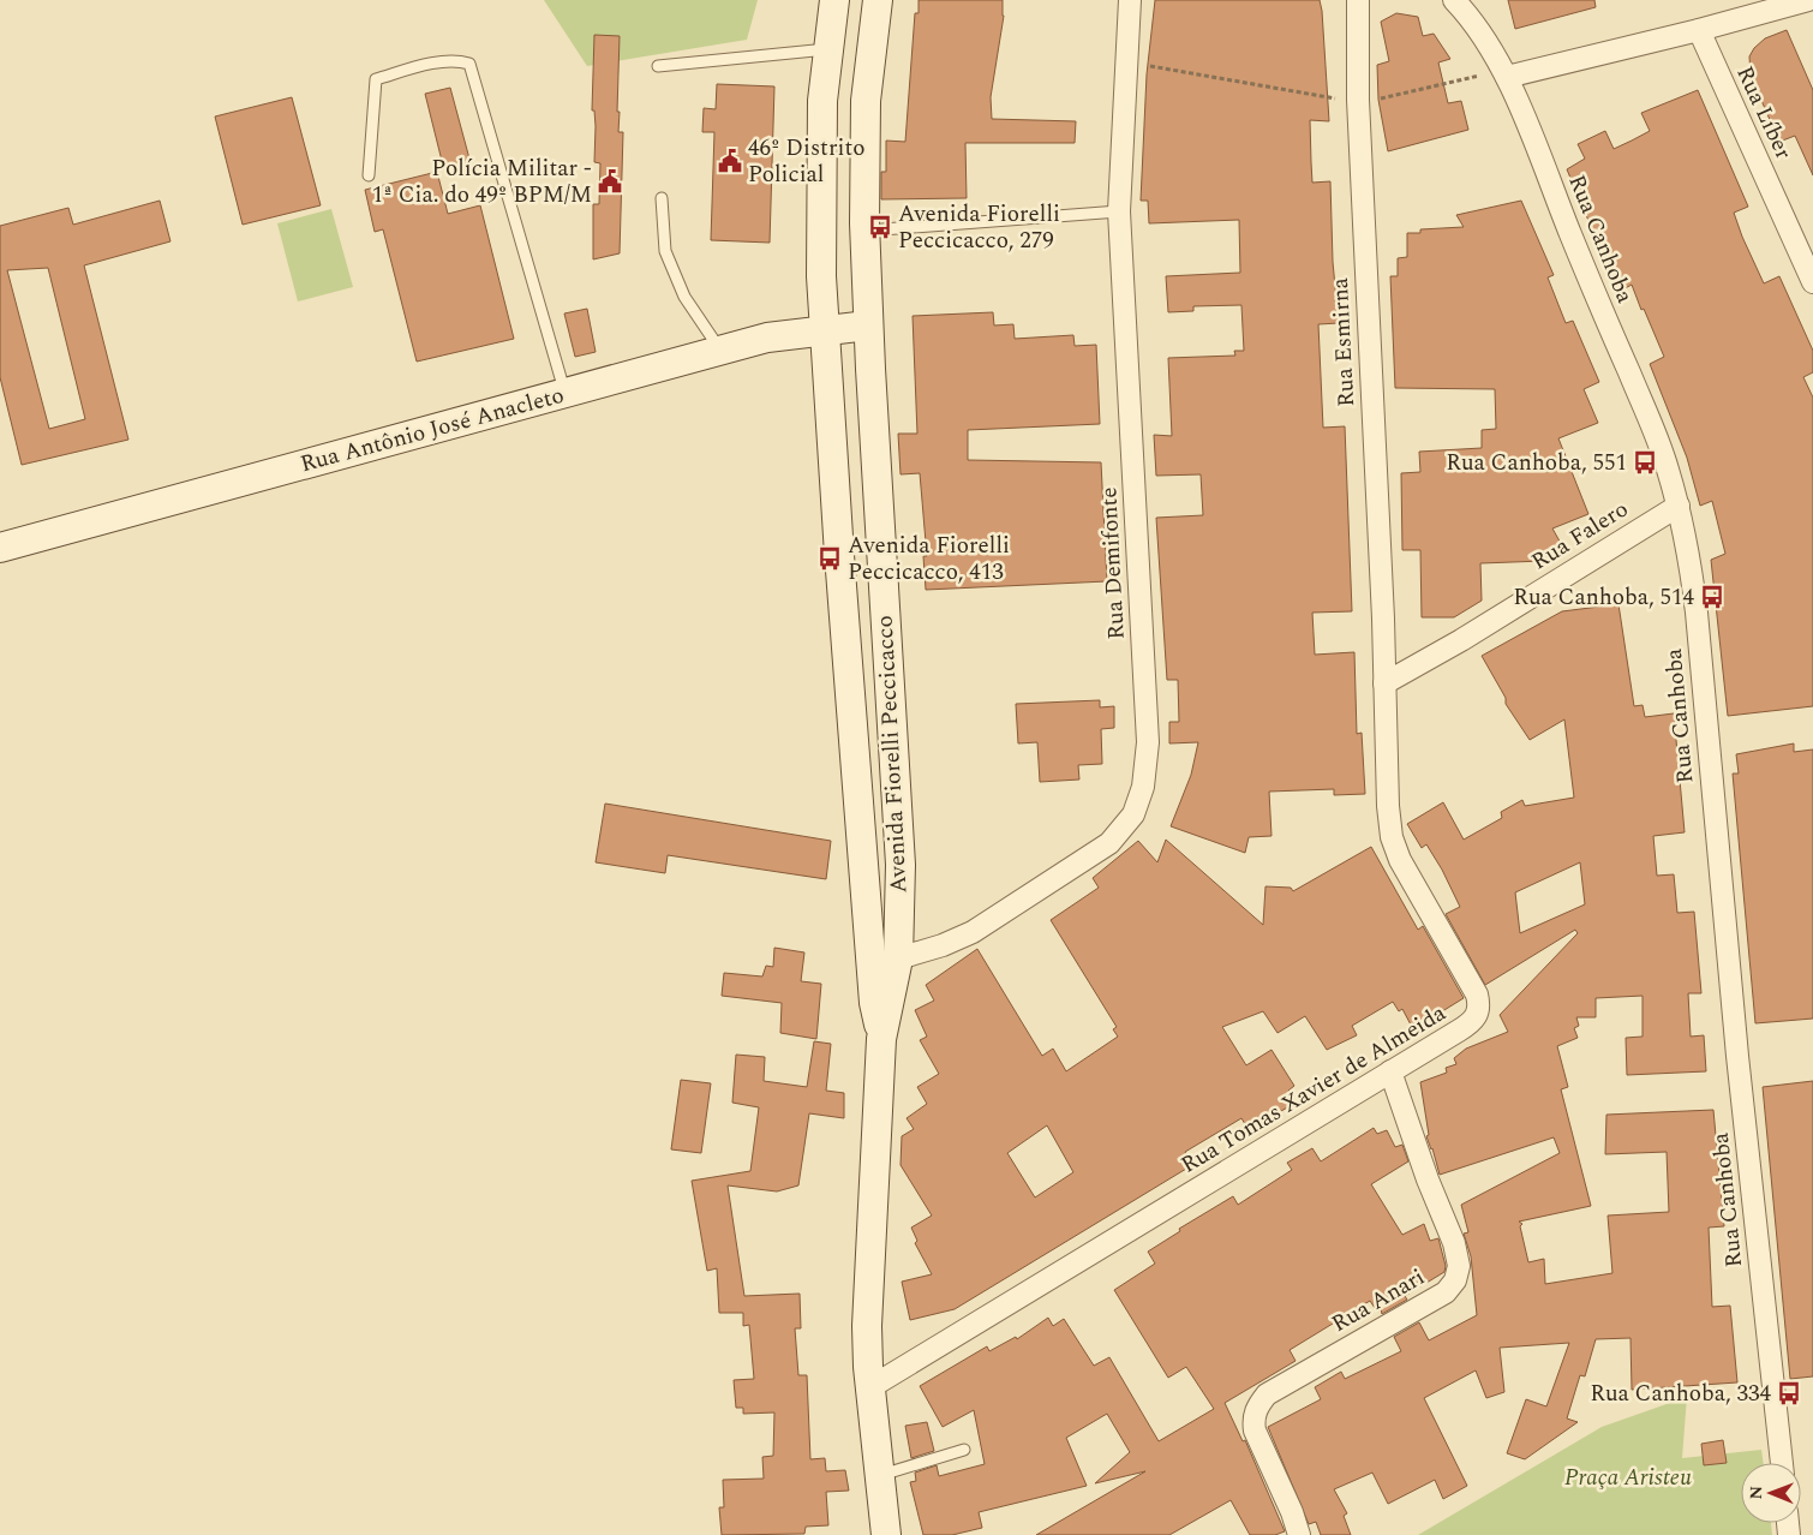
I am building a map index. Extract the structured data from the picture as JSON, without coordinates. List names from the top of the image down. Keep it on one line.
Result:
{"streets":{"main road":["Rua Antônio José Anacleto","Avenida Fiorelli Peccicacco"],"street":["Rua Líber","Rua Canhoba","Rua Esmirna","Rua Falero","Rua Demifonte","Rua Tomas Xavier de Almeida","Rua Anari"]},"crossings":[["Rua Canhoba","Rua Falero"],["Rua Esmirna","Rua Falero"],["Rua Esmirna","Rua Tomas Xavier de Almeida"],["Rua Antônio José Anacleto","Avenida Fiorelli Peccicacco"],["Rua Falero","Rua Tomas Xavier de Almeida"],["Rua Demifonte","Avenida Fiorelli Peccicacco"],["Avenida Fiorelli Peccicacco","Rua Tomas Xavier de Almeida"],["Rua Tomas Xavier de Almeida","Rua Anari"]],"parks":["Praça Aristeu"],"places":{"public building":["46º Distrito Policial","Polícia Militar - 1ª Cia. do 49º BPM/M"],"bus stop":["Avenida Fiorelli Peccicacco, 279","Rua Canhoba, 551","Avenida Fiorelli Peccicacco, 413","Rua Canhoba, 514","Rua Canhoba, 334"]},"north":"left"}
